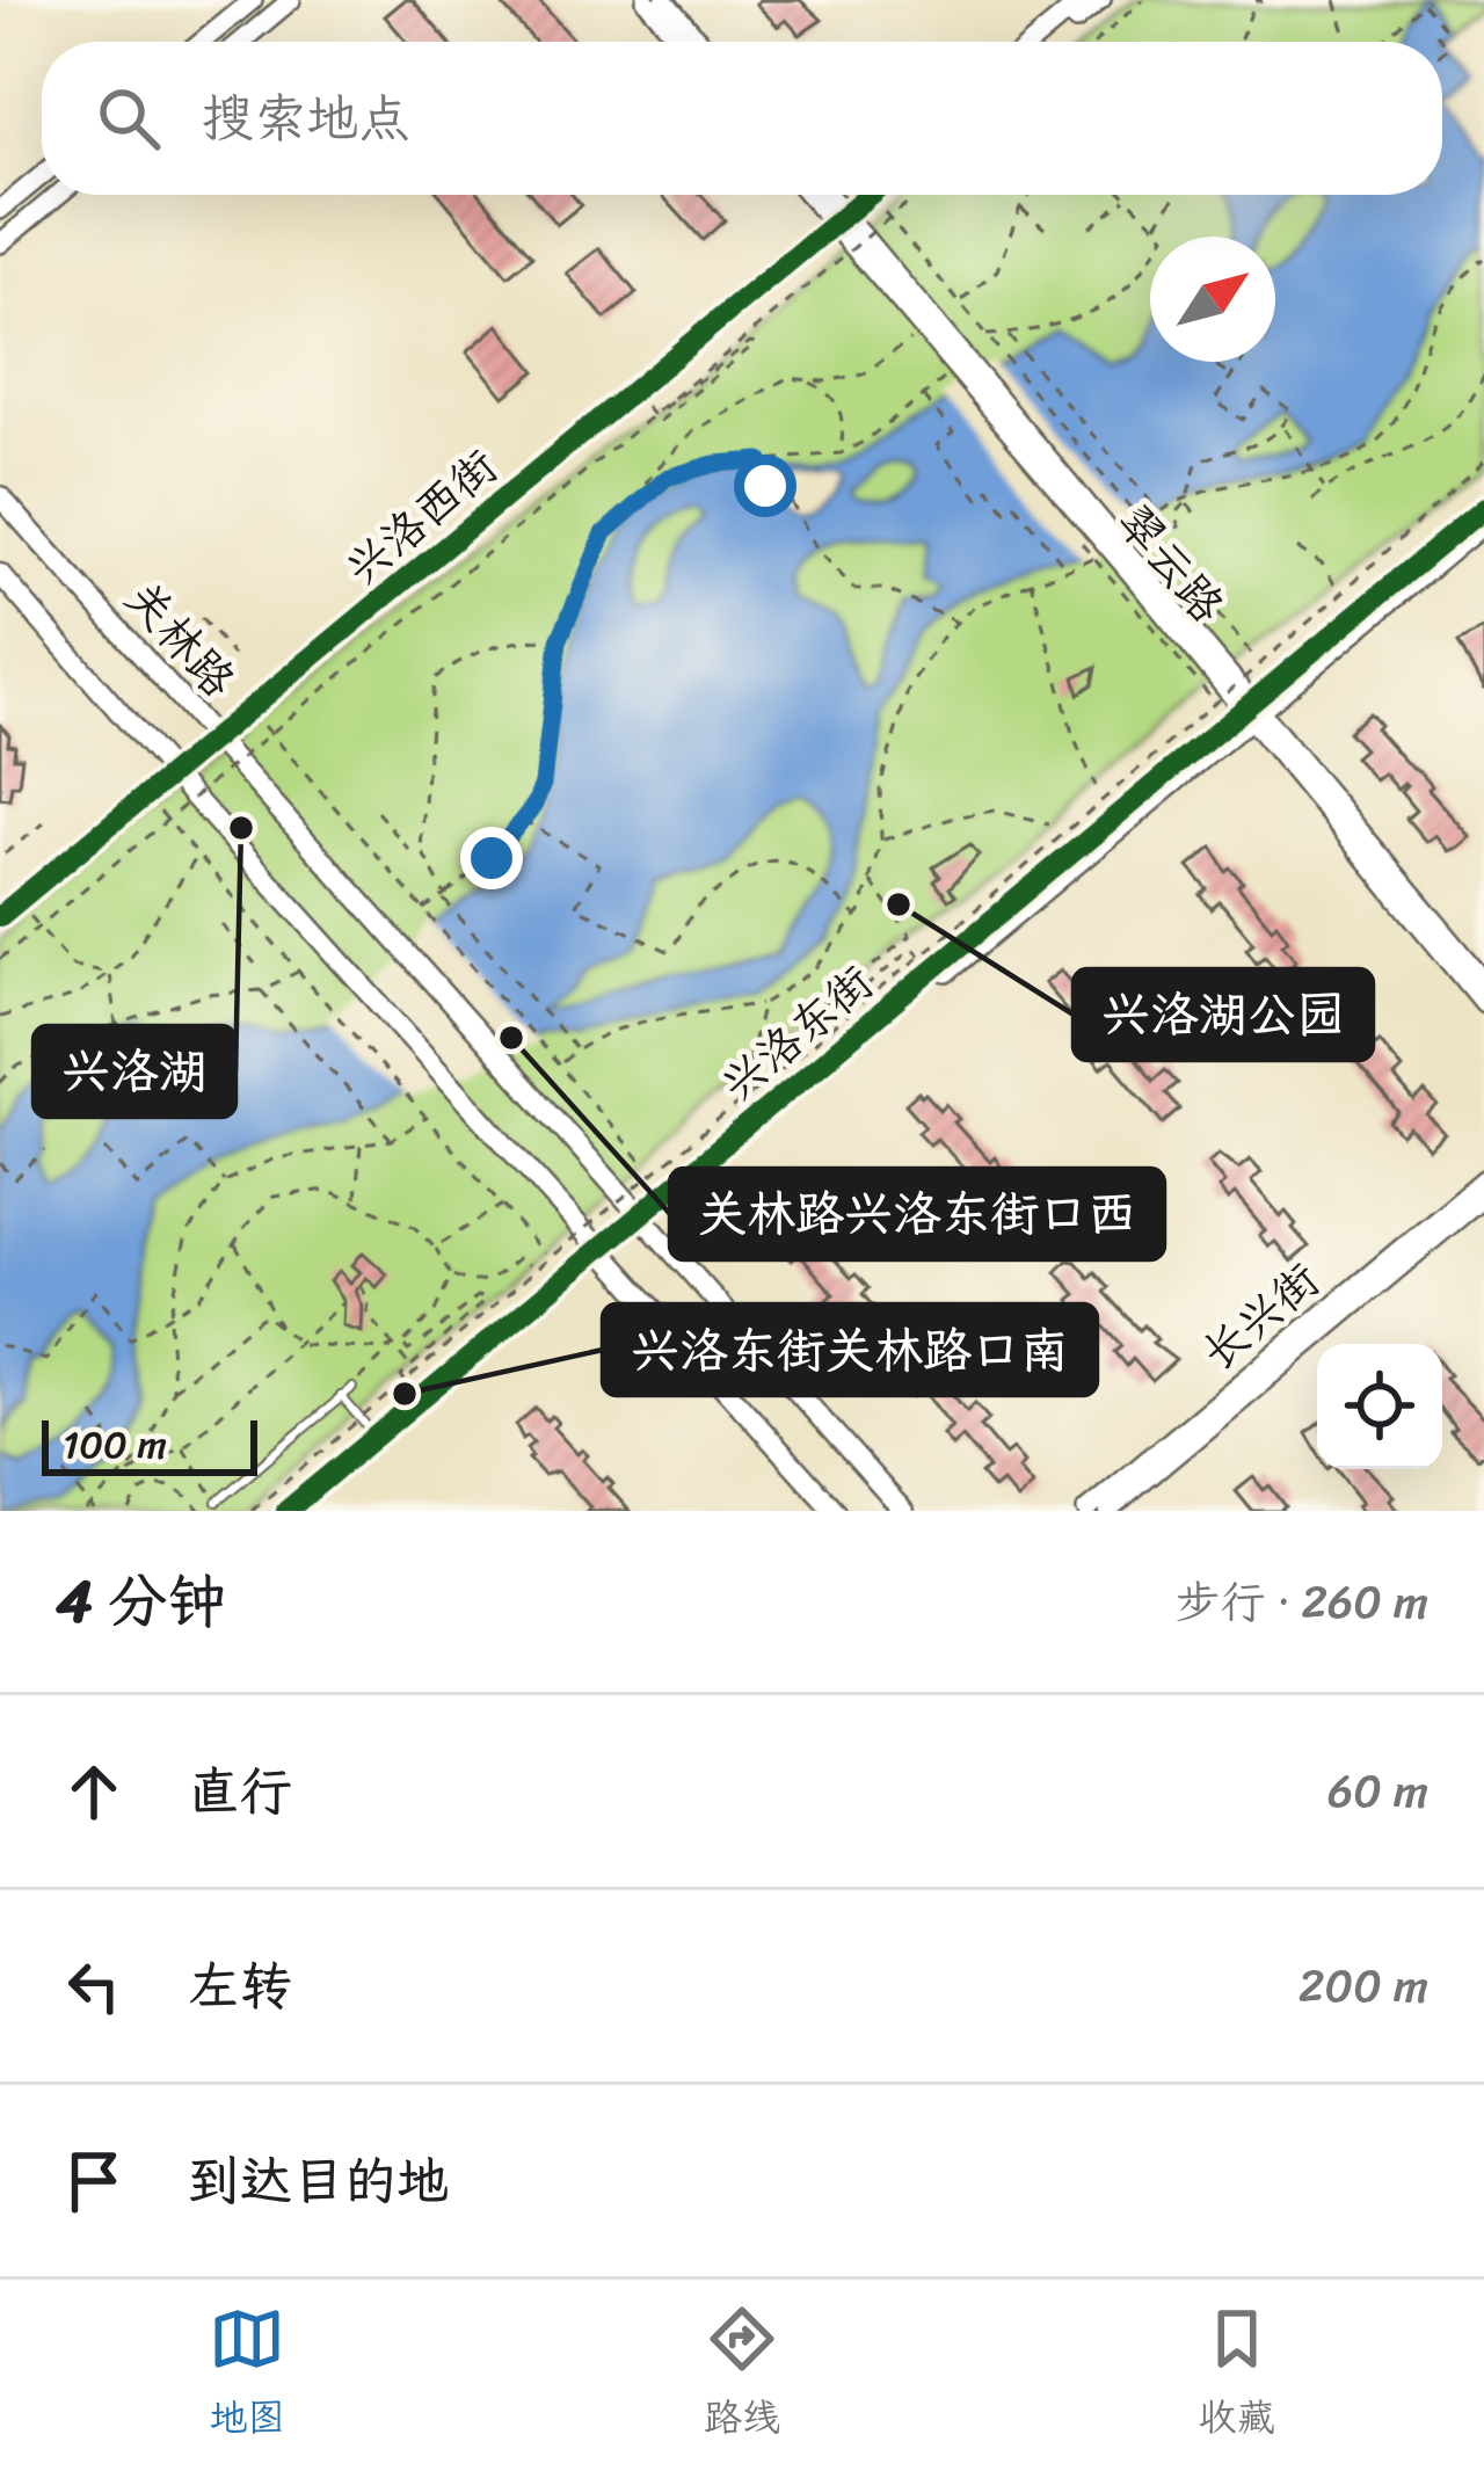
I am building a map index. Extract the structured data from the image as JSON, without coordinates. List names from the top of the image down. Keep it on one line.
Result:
{"streets":{"main road":["关林路"],"street":["兴洛西街","翠云路","兴洛东街","长兴街"]},"crossings":[["兴洛西街","翠云路"],["兴洛西街","关林路"],["翠云路","兴洛东街"],["关林路","兴洛东街"]],"places":["兴洛湖","兴洛湖公园","关林路兴洛东街口西","兴洛东街关林路口南"],"scale_bar":"100 m","north":"top right","page":{"search":"搜索地点","scale":"100 m","heading":["4 分钟","步行 · 260 m"],"list":[["直行","60 m"],["左转","200 m"],"到达目的地"],"nav":["地图","路线","收藏"]}}
